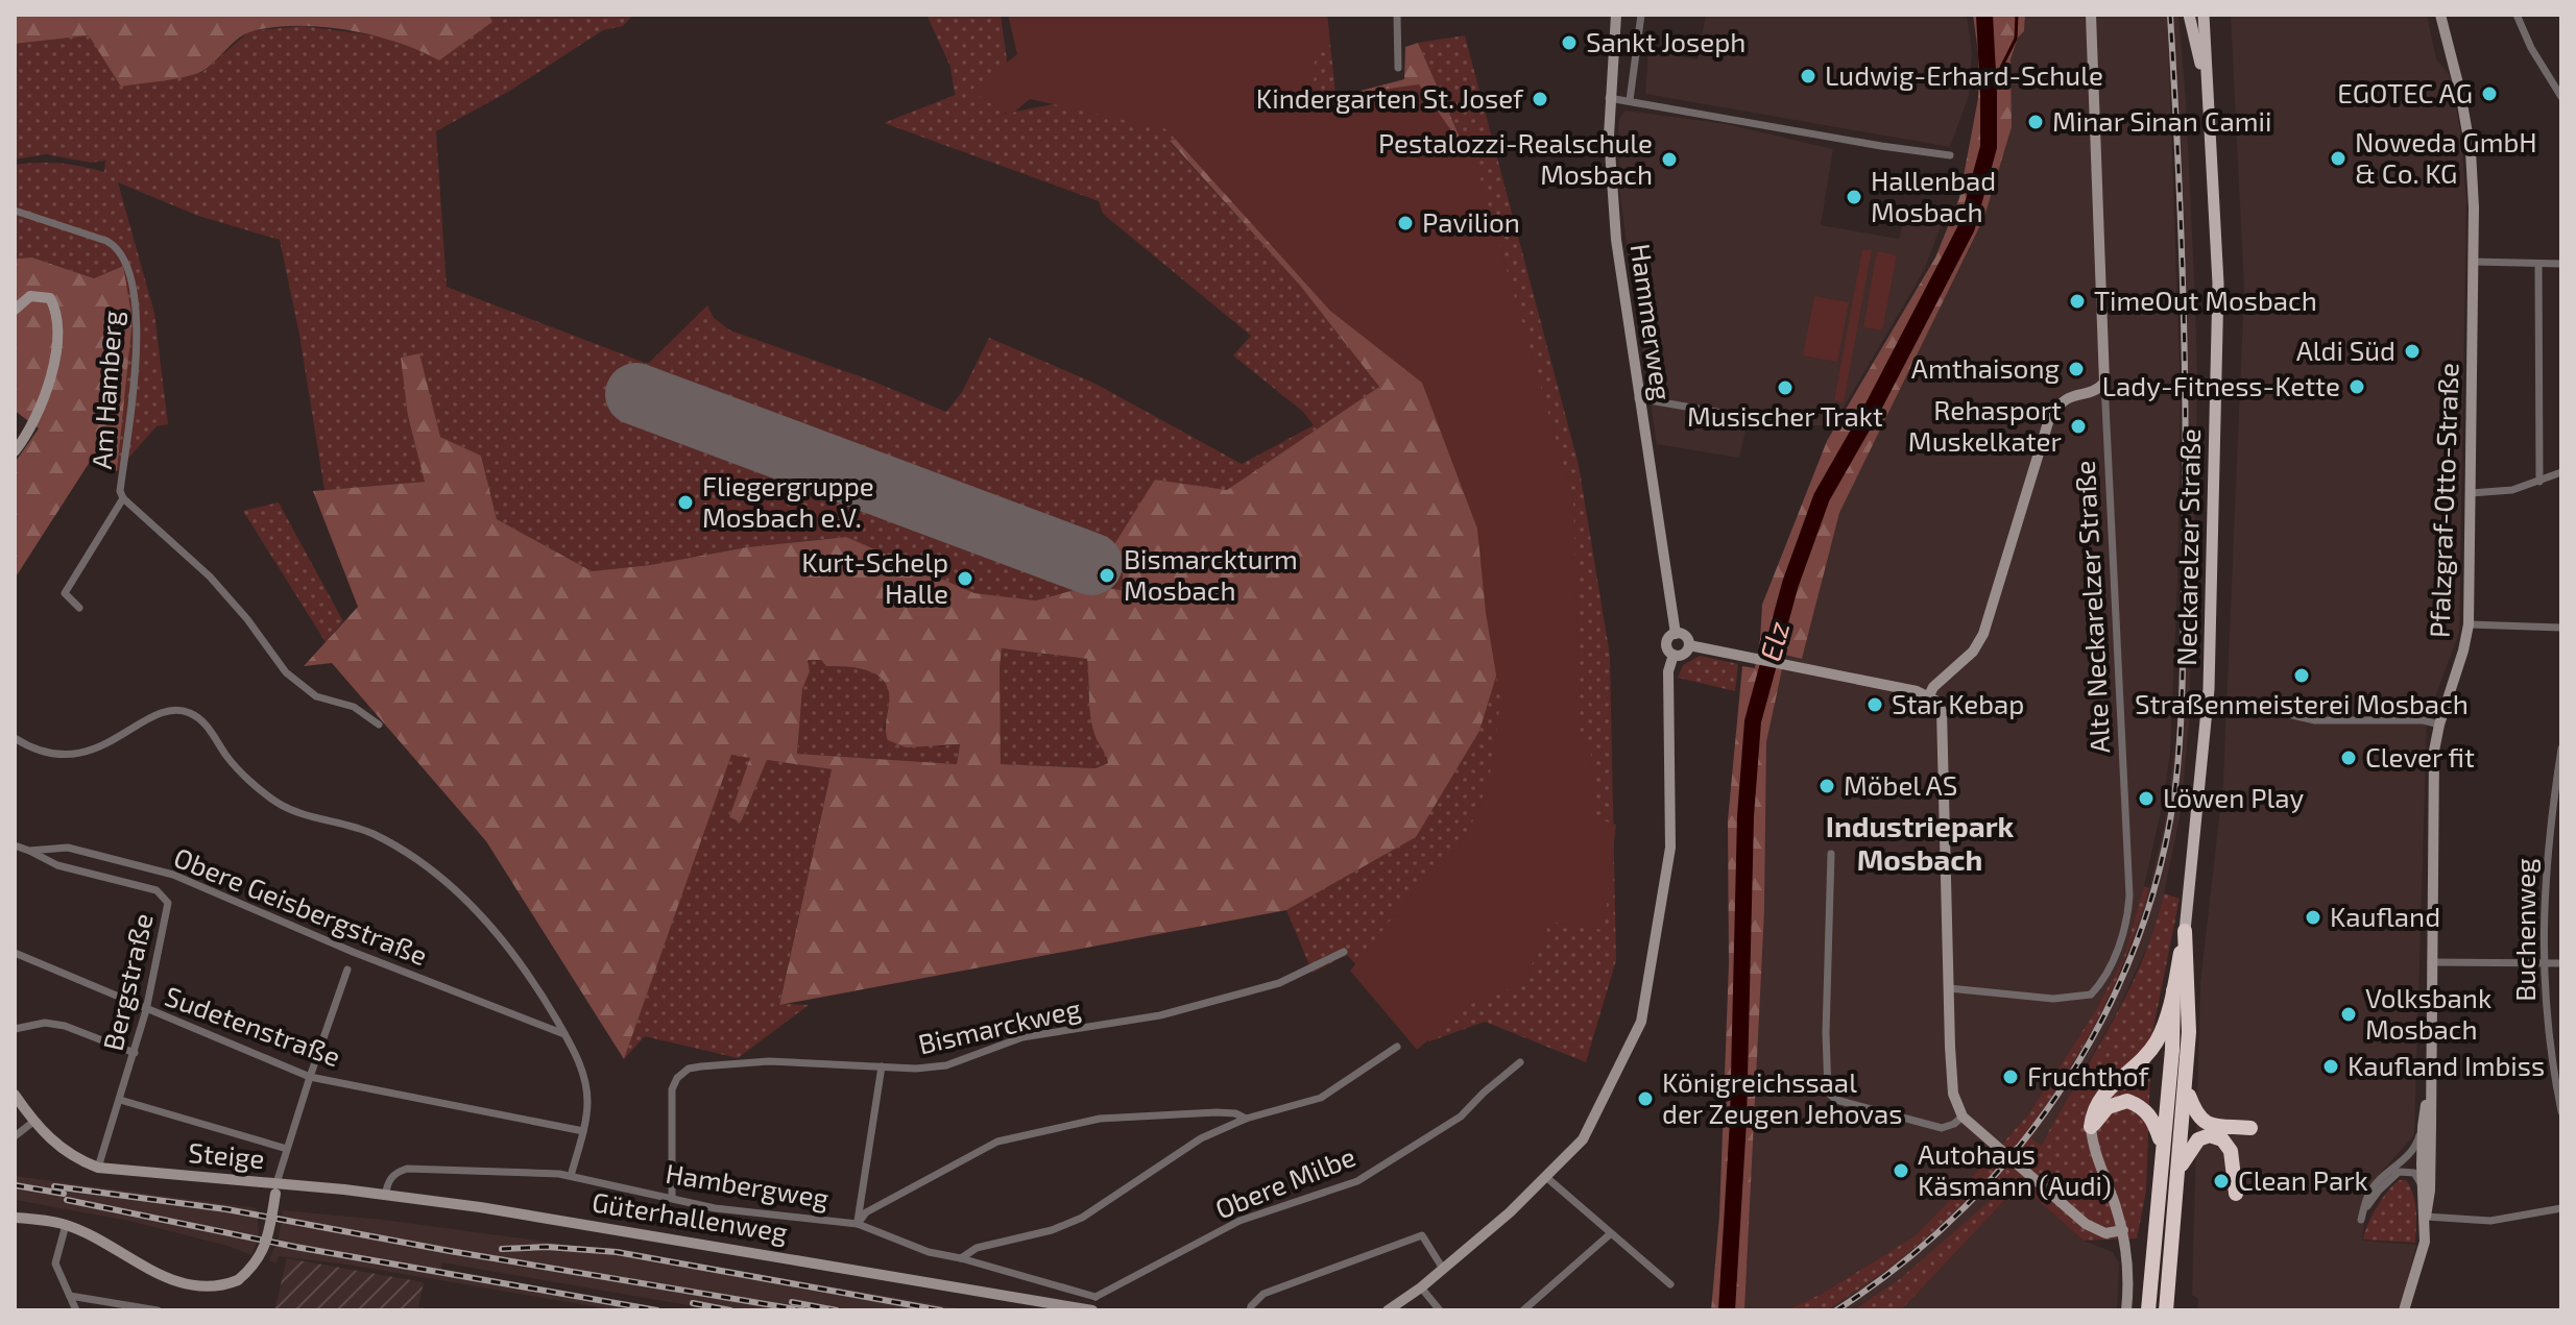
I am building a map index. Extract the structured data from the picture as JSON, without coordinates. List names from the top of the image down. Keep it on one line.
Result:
{"streets":{"main road":["Neckarelzer Straße"],"street":["Hammerweg","Am Hamberg","Pfalzgraf-Otto-Straße","Alte Neckarelzer Straße","Obere Geisbergstraße","Buchenweg","Bergstraße","Sudetenstraße","Bismarckweg","Steige","Obere Milbe","Hambergweg","Güterhallenweg"]},"crossings":[["Obere Geisbergstraße","Bergstraße"],["Bergstraße","Sudetenstraße"],["Bergstraße","Steige"],["Bismarckweg","Hambergweg"],["Steige","Güterhallenweg"],["Obere Milbe","Hambergweg"],["Hambergweg","Güterhallenweg"]],"districts":["Industriepark Mosbach"],"water":["Elz"],"places":["Sankt Joseph","Ludwig-Erhard-Schule","EGOTEC AG","Kindergarten St. Josef","Minar Sinan Camii","Noweda GmbH & Co. KG","Pestalozzi-Realschule Mosbach","Hallenbad Mosbach","Pavilion","TimeOut Mosbach","Aldi Süd","Amthaisong","Lady-Fitness-Kette","Musischer Trakt","Rehasport Muskelkater","Fliegergruppe Mosbach e.V.","Bismarckturm Mosbach","Kurt-Schelp Halle","Straßenmeisterei Mosbach","Star Kebap","Clever fit","Möbel AS","Löwen Play","Kaufland","Volksbank Mosbach","Kaufland Imbiss","Fruchthof","Königreichssaal der Zeugen Jehovas","Autohaus Käsmann (Audi)","Clean Park"]}
